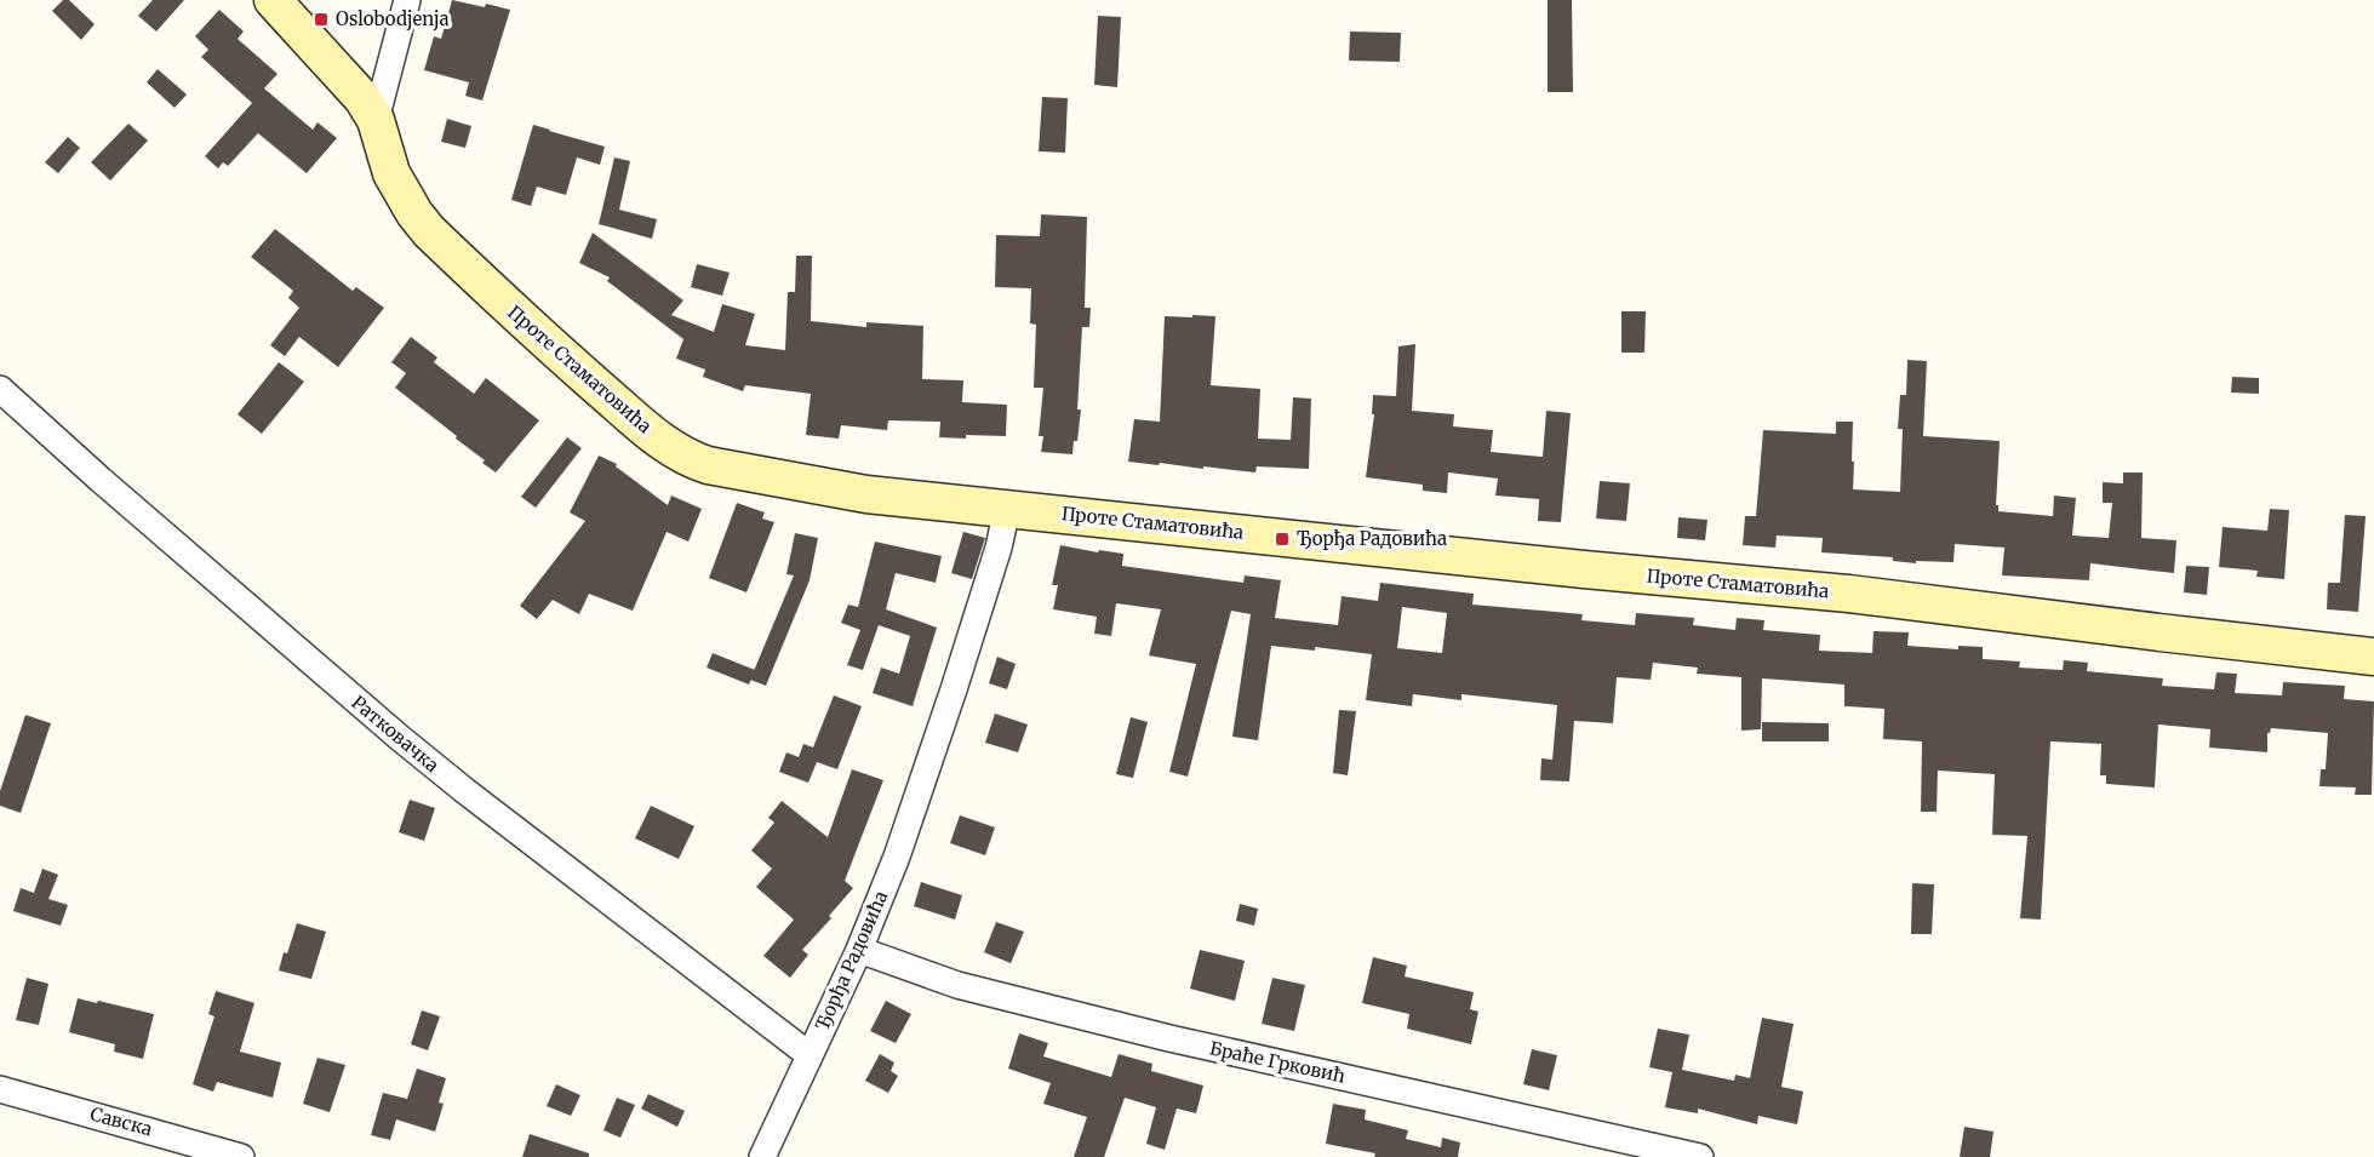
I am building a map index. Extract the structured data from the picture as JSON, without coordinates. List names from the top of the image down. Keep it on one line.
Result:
{"streets":{"street":["Проте Стаматовића","Ратковачка","Ђорђа Радовића","Браће Грковић","Савска"]},"crossings":[["Проте Стаматовића","Ђорђа Радовића"],["Ратковачка","Ђорђа Радовића"],["Ђорђа Радовића","Браће Грковић"]],"places":{"transit":["Oslobodjenja","Ђорђа Радовића"]}}
